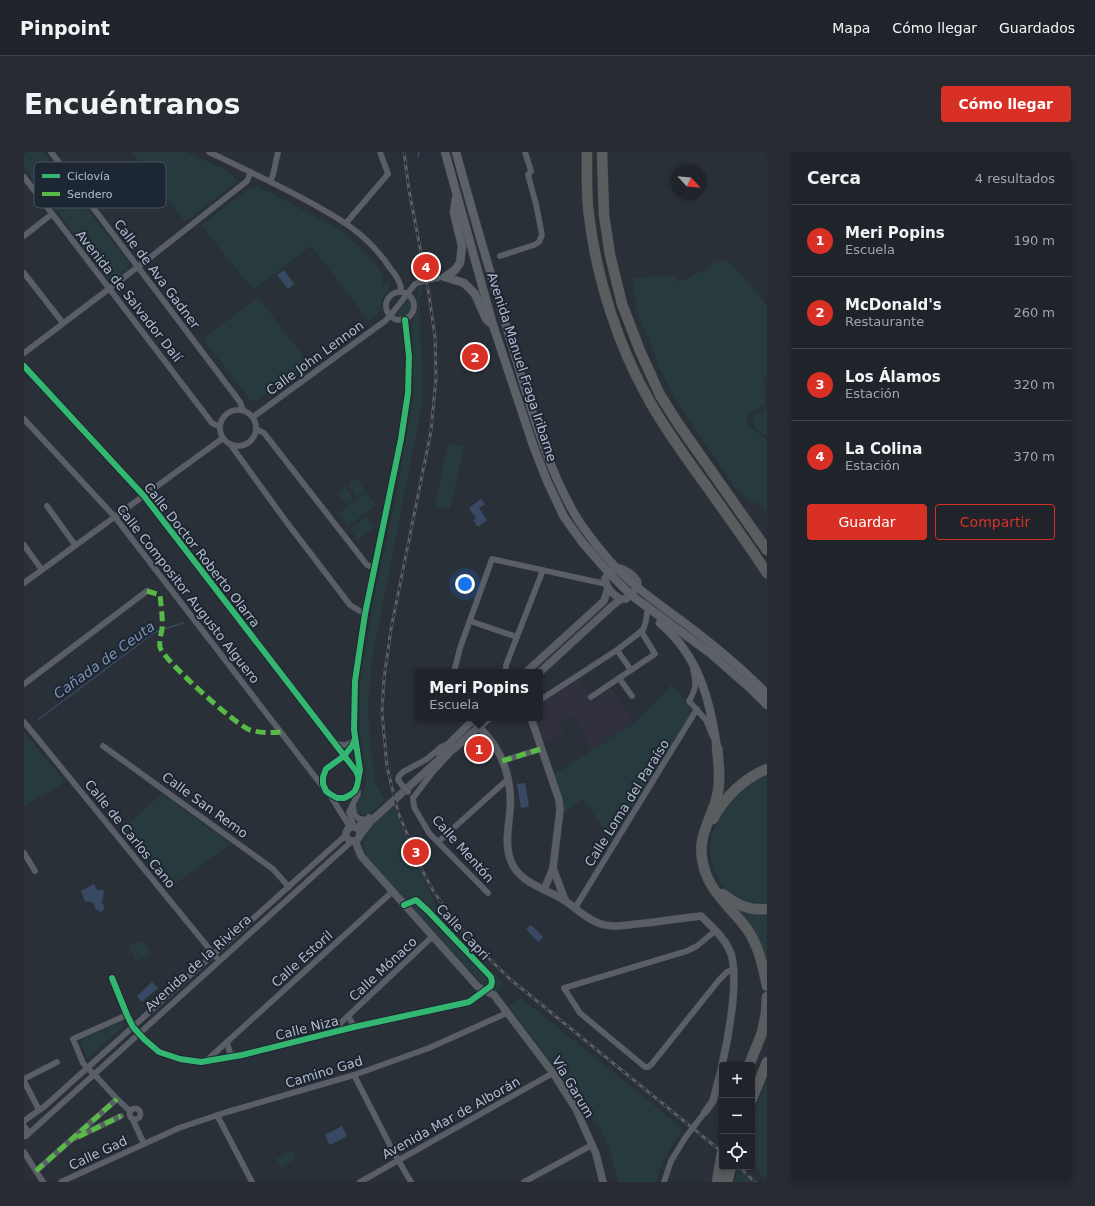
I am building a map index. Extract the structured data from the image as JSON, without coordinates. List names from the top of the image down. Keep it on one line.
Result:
{"streets":{"main road":["Avenida Manuel Fraga Iribarne"],"street":["Calle de Ava Gadner","Avenida de Salvador Dalí","Calle John Lennon","Calle Doctor Roberto Olarra","Calle Compositor Augusto Alguero","Calle Loma del Paraíso","Calle San Remo","Calle de Carlos Cano","Calle Mentón","Calle Capri","Calle Estoril","Avenida de la Riviera","Calle Mónaco","Calle Niza","Camino Gad","Vía Garum","Avenida Mar de Alborán","Calle Gad"]},"crossings":[["Calle de Ava Gadner","Avenida de Salvador Dalí"],["Calle de Ava Gadner","Calle John Lennon"],["Avenida de Salvador Dalí","Calle John Lennon"],["Calle Doctor Roberto Olarra","Calle Compositor Augusto Alguero"],["Calle Compositor Augusto Alguero","Calle Capri"],["Calle Compositor Augusto Alguero","Avenida de la Riviera"],["Calle San Remo","Avenida de la Riviera"],["Calle de Carlos Cano","Avenida de la Riviera"],["Calle Capri","Calle Estoril"],["Calle Capri","Avenida de la Riviera"],["Calle Capri","Calle Mónaco"],["Calle Capri","Calle Niza"],["Calle Capri","Camino Gad"],["Calle Capri","Vía Garum"],["Calle Estoril","Calle Niza"],["Avenida de la Riviera","Calle Niza"],["Calle Mónaco","Calle Niza"],["Camino Gad","Vía Garum"],["Camino Gad","Calle Gad"],["Vía Garum","Avenida Mar de Alborán"]],"water":["Cañada de Ceuta"],"legend":["Ciclovía","Sendero"],"north":"bottom right","page":{"header":"Pinpoint","nav":["Mapa","Cómo llegar","Guardados"],"buttons":["Cómo llegar",["Guardar","Compartir"]],"title":"Encuéntranos","heading":["Cerca","4 resultados"],"list":[{"mark":"1","name":"Meri Popins","note":"Escuela","value":"190 m"},{"mark":"2","name":"McDonald's","note":"Restaurante","value":"260 m"},{"mark":"3","name":"Los Álamos","note":"Estación","value":"320 m"},{"mark":"4","name":"La Colina","note":"Estación","value":"370 m"}],"pins":["4","2","1","3"],"popup":["Meri Popins","Escuela"],"map_buttons":["+","−"]}}
